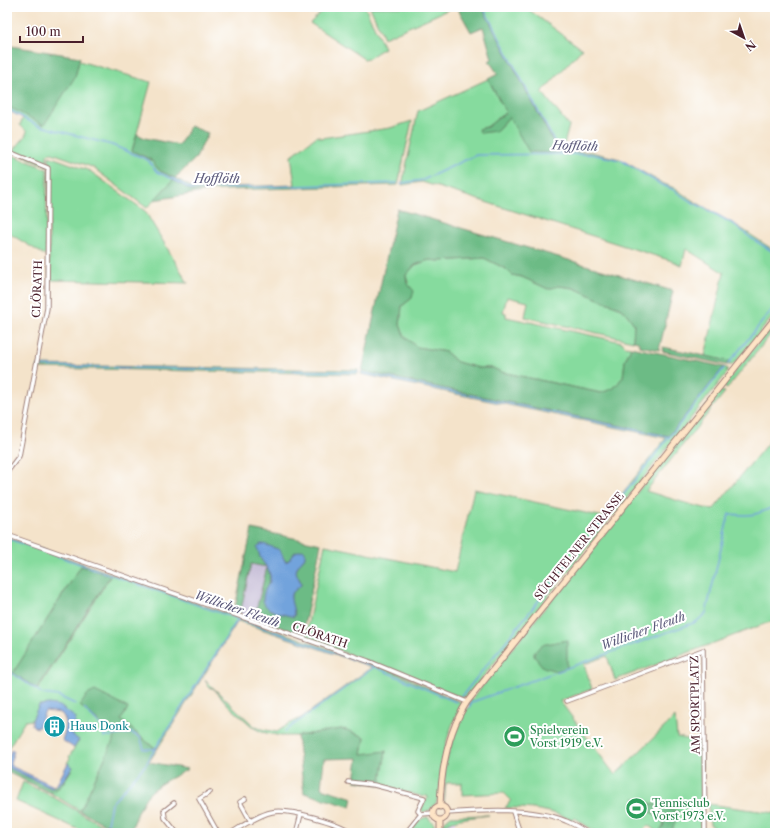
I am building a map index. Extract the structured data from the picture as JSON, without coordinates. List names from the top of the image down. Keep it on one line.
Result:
{"streets":{"main road":["SÜCHTELNER STRASSE"],"street":["CLÖRATH","AM SPORTPLATZ"]},"crossings":[["CLÖRATH","SÜCHTELNER STRASSE"]],"water":["Hofflöth","Willicher Fleuth"],"places":{"building":["Haus Donk"],"sports":["Spielverein Vorst 1919 e.V.","Tennisclub Vorst 1973 e.V."]},"scale_bar":"100 m","north":"bottom right"}
